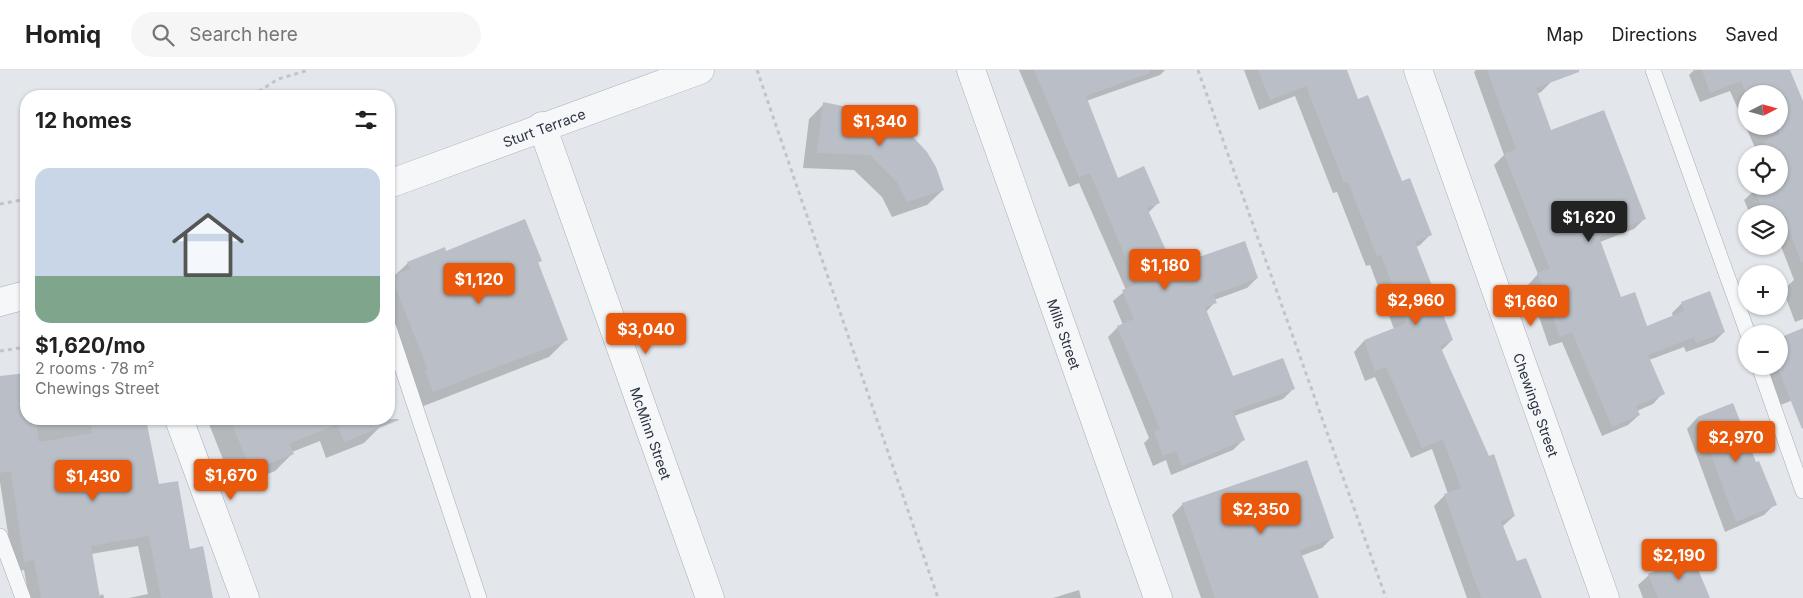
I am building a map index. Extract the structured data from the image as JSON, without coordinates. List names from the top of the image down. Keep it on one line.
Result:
{"streets":{"street":["Sturt Terrace","Mills Street","Chewings Street","McMinn Street"]},"crossings":[["Sturt Terrace","McMinn Street"]],"north":"right","page":{"header":"Homiq","search":"Search here","nav":["Map","Directions","Saved"],"map_buttons":["+","−"],"heading":"12 homes","price":["$1,340","$1,620","$1,180","$1,120","$2,960","$1,660","$3,040","$2,970","$1,670","$1,430","$2,350","$2,190"],"list":[{"name":"$1,620/mo","note":"2 rooms · 78 m² · Chewings Street"}]}}
